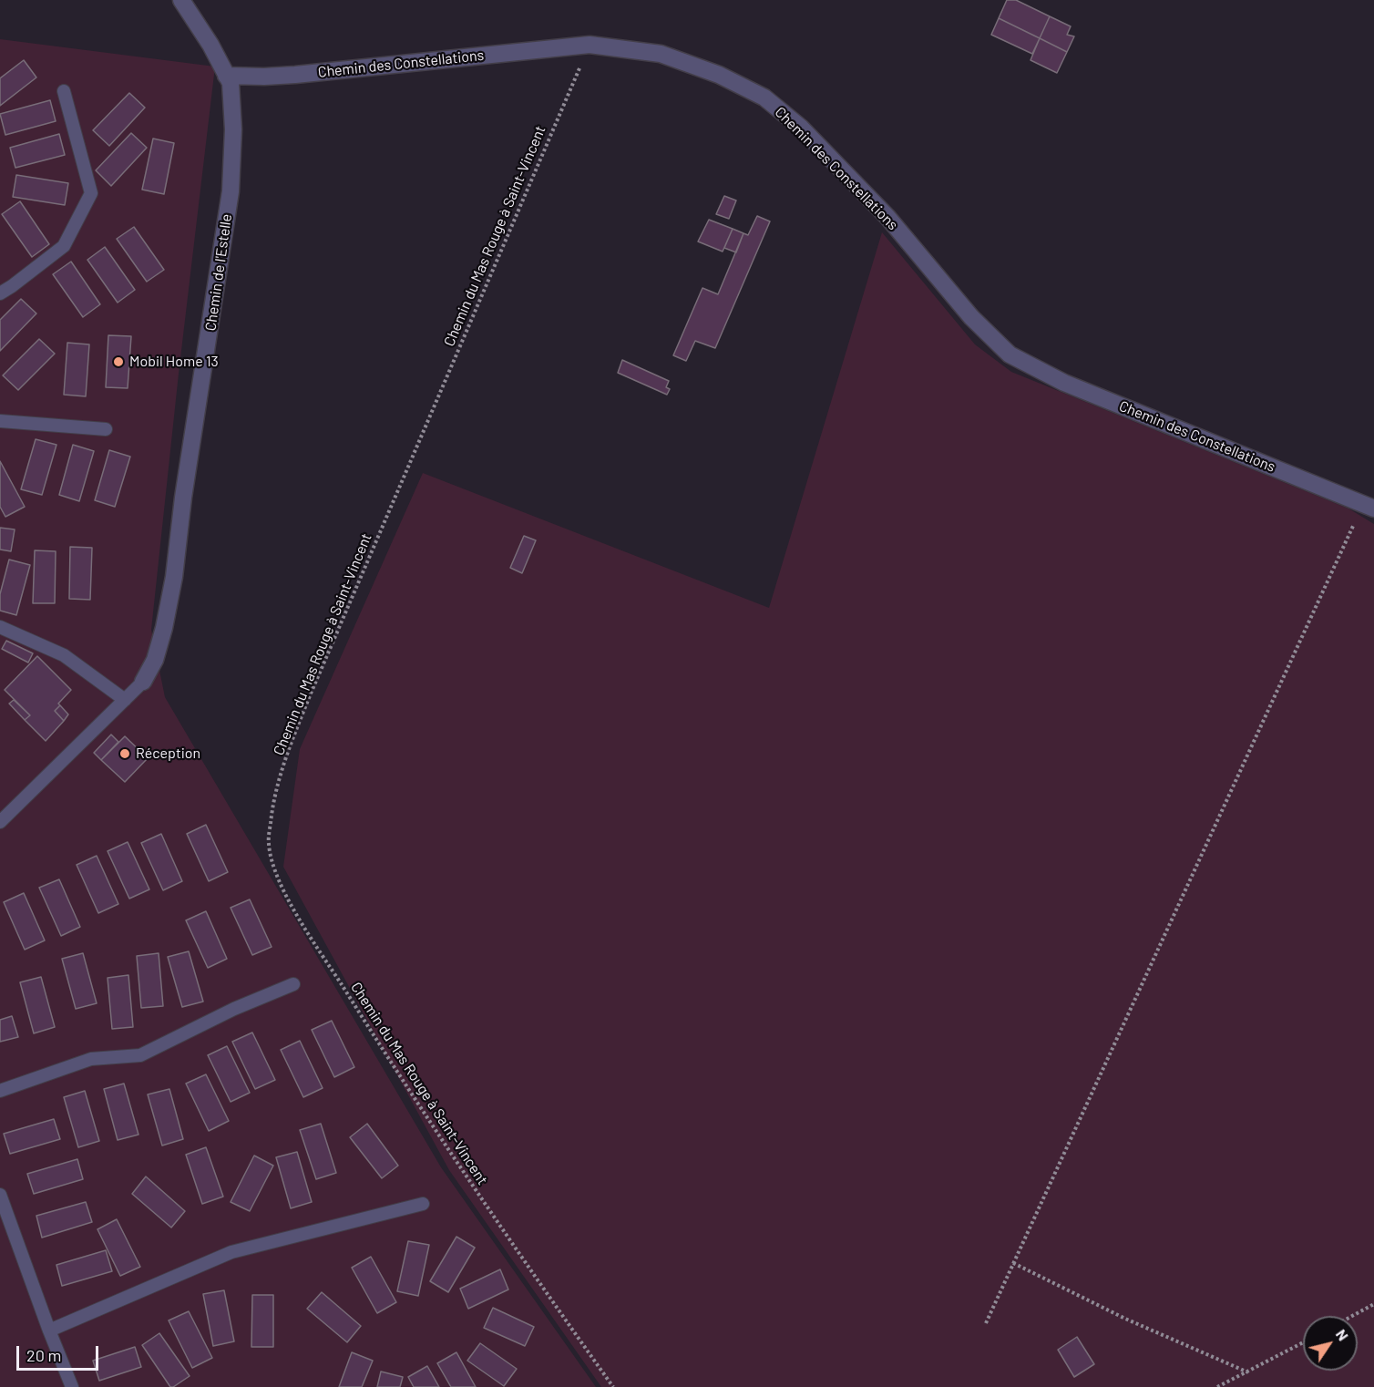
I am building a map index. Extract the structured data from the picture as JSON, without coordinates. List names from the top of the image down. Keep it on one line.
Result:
{"streets":{"street":["Chemin des Constellations","Chemin de l'Estelle"],"path":["Chemin du Mas Rouge à Saint-Vincent"]},"crossings":[["Chemin des Constellations","Chemin du Mas Rouge à Saint-Vincent"],["Chemin des Constellations","Chemin de l'Estelle"]],"places":["Mobil Home 13","Réception"],"scale_bar":"20 m","north":"top right"}
